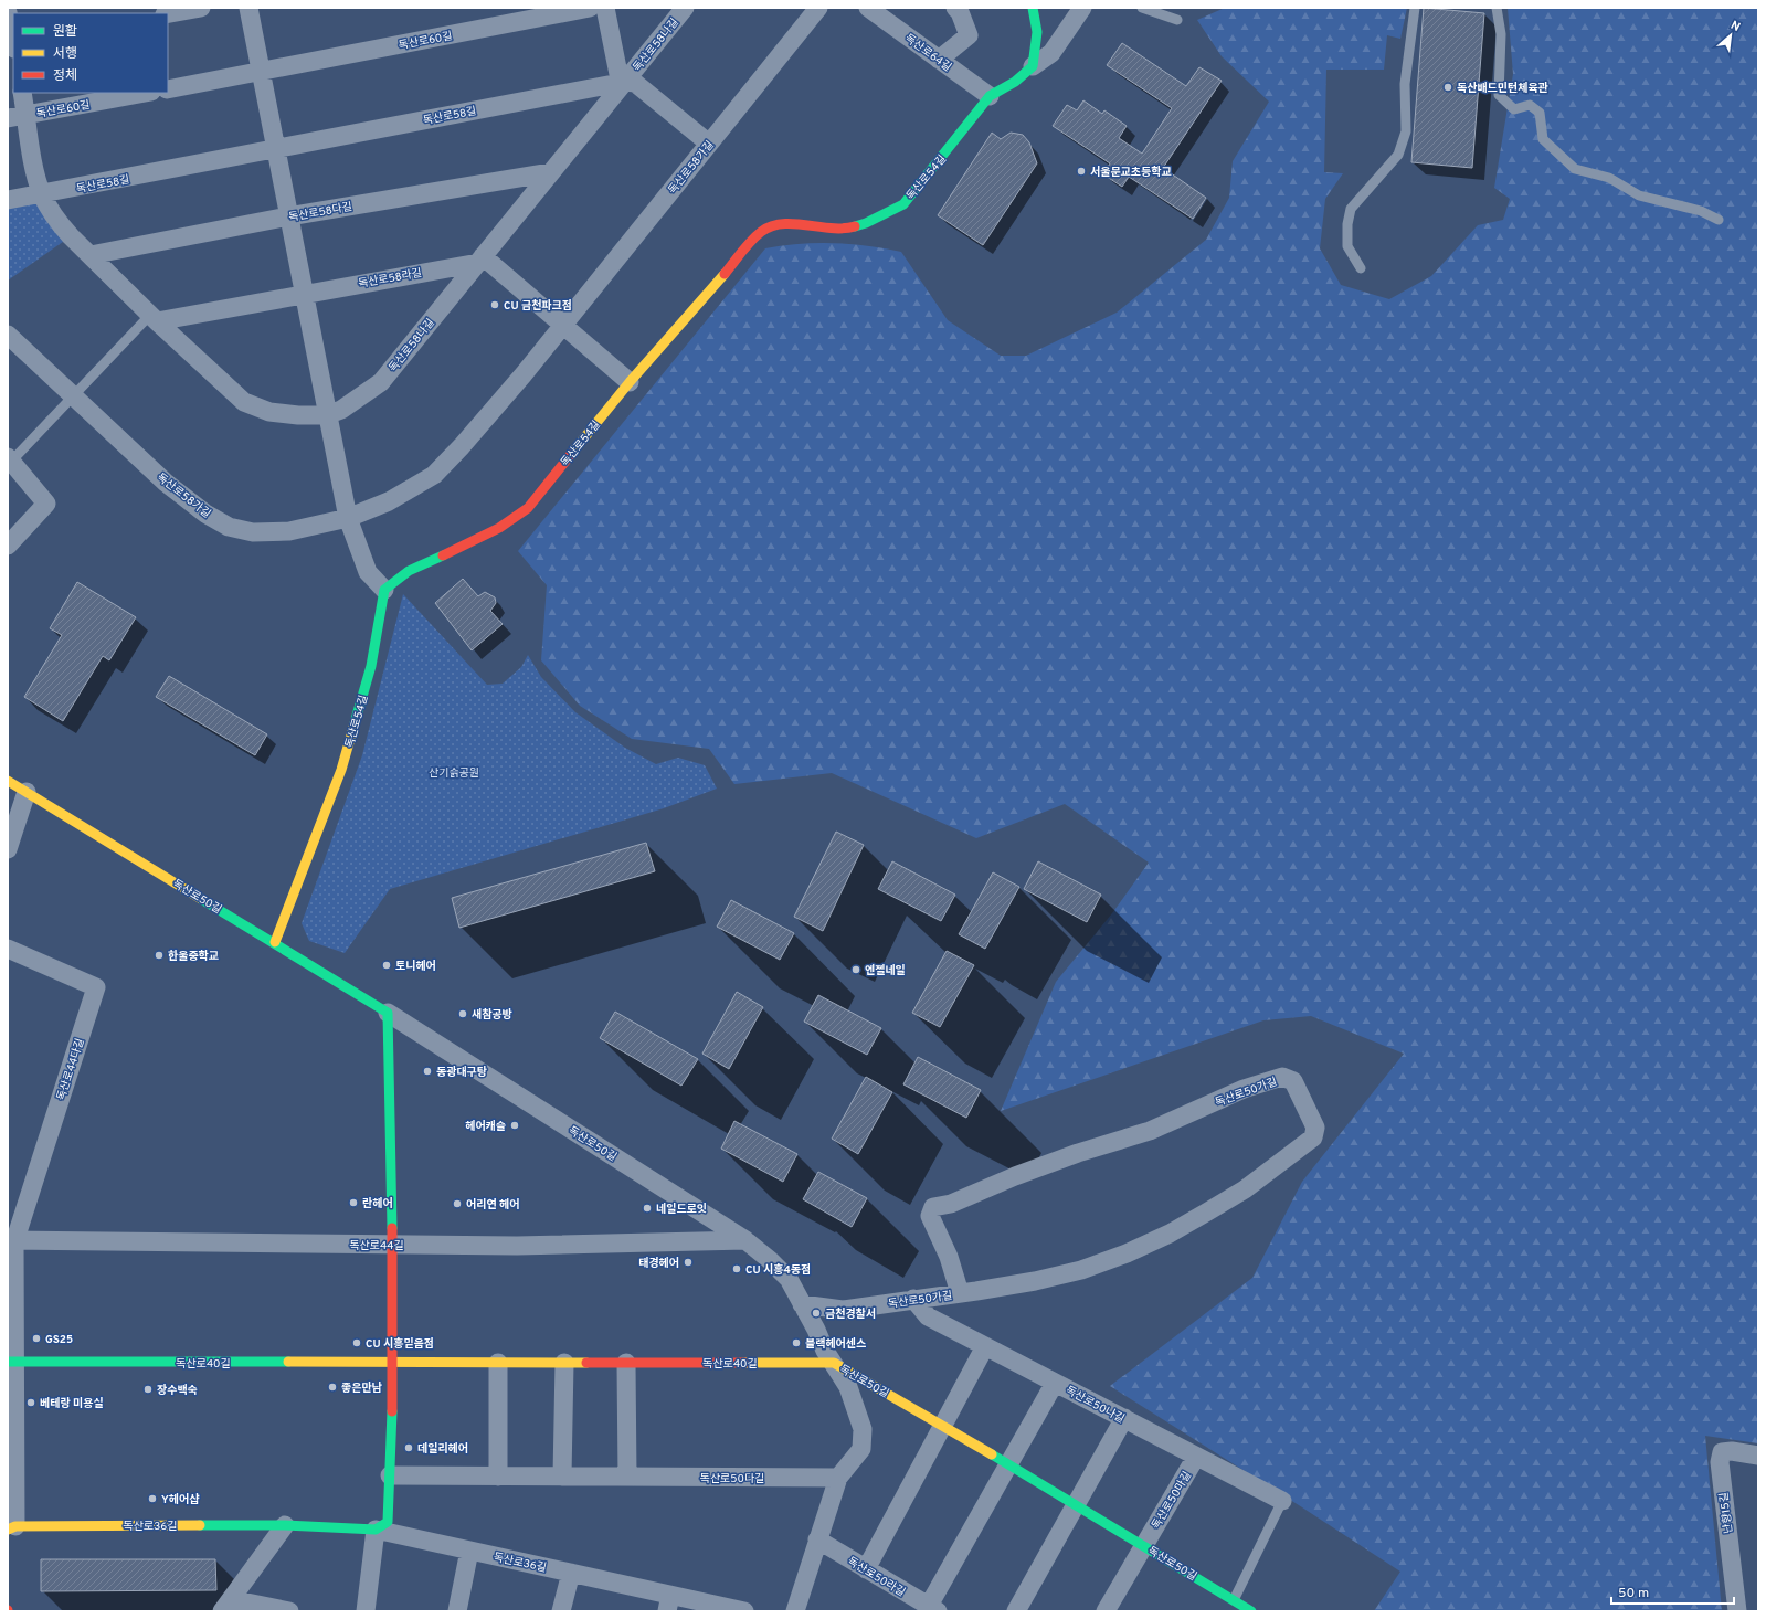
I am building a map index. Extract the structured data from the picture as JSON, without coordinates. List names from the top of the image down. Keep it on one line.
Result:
{"streets":{"street":["독산로60길","독산로58나길","독산로64길","독산로58길","독산로58가길","독산로54길","독산로58다길","독산로58라길","독산로50길","독산로44다길","독산로50가길","독산로44길","독산로40길","독산로50나길","독산로50다길","독산로50마길","난향15길","독산로36길","독산로50라길"]},"crossings":[["독산로60길","독산로58나길"],["독산로60길","독산로58길"],["독산로58나길","독산로58길"],["독산로58나길","독산로58가길"],["독산로58나길","독산로58다길"],["독산로58나길","독산로58라길"],["독산로64길","독산로54길"],["독산로54길","독산로50길"],["독산로50길","독산로50가길"],["독산로50길","독산로44길"],["독산로50길","독산로40길"],["독산로50길","독산로50마길"],["독산로44다길","독산로44길"],["독산로50가길","독산로50나길"],["독산로40길","독산로36길"],["독산로50나길","독산로50마길"]],"parks":["산기슭공원"],"places":["독산배드민턴체육관","서울문교초등학교","CU 금천파크점","한울중학교","토니헤어","엔젤네일","새참공방","동광대구탕","헤어캐슬","란헤어","어리연 헤어","네일드로잇","태경헤어","CU 시흥4동점","금천경찰서","GS25","CU 시흥믿음점","블랙헤어센스","좋은만남","장수백숙","베테랑 미용실","데일리헤어","Y헤어샵"],"legend":["원활","서행","정체"],"scale_bar":"50 m","north":"top right"}
